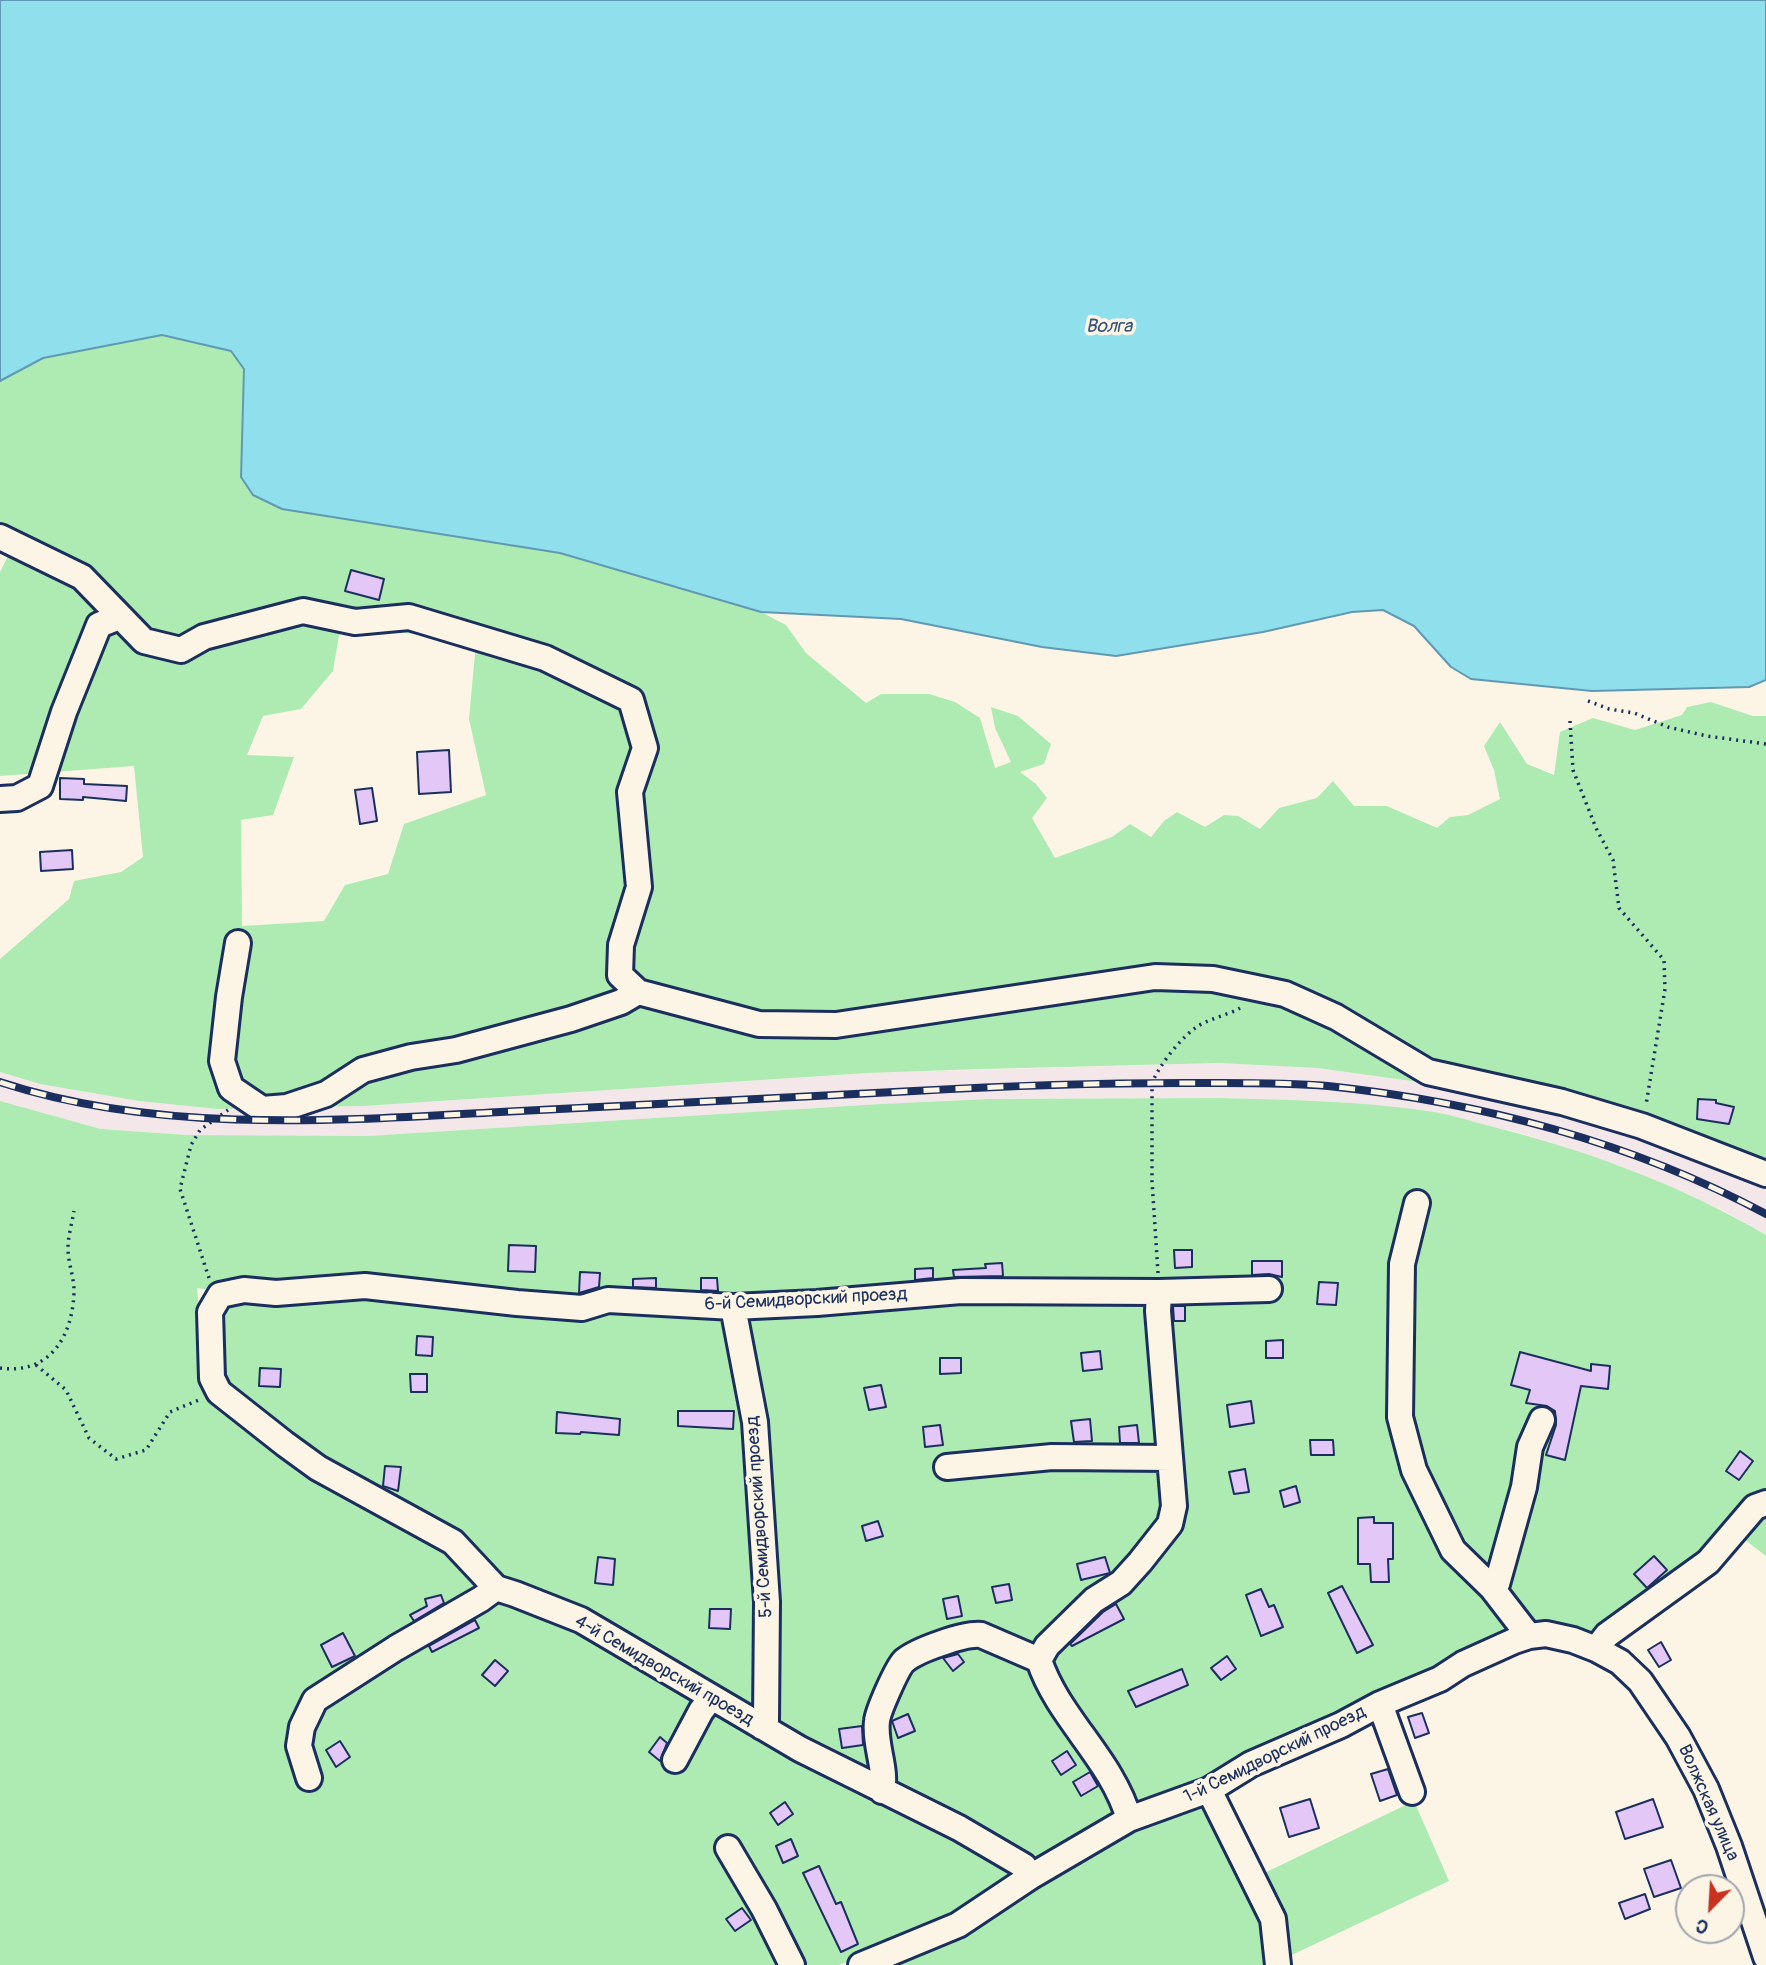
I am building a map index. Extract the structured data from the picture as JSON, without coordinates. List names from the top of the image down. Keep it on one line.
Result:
{"streets":{"street":["6-й Семидворский проезд","5-й Семидворский проезд","4-й Семидворский проезд","1-й Семидворский проезд","Волжская улица"]},"crossings":[["6-й Семидворский проезд","5-й Семидворский проезд"],["5-й Семидворский проезд","4-й Семидворский проезд"],["4-й Семидворский проезд","1-й Семидворский проезд"],["1-й Семидворский проезд","Волжская улица"]],"water":["Волга"],"north":"bottom left"}
